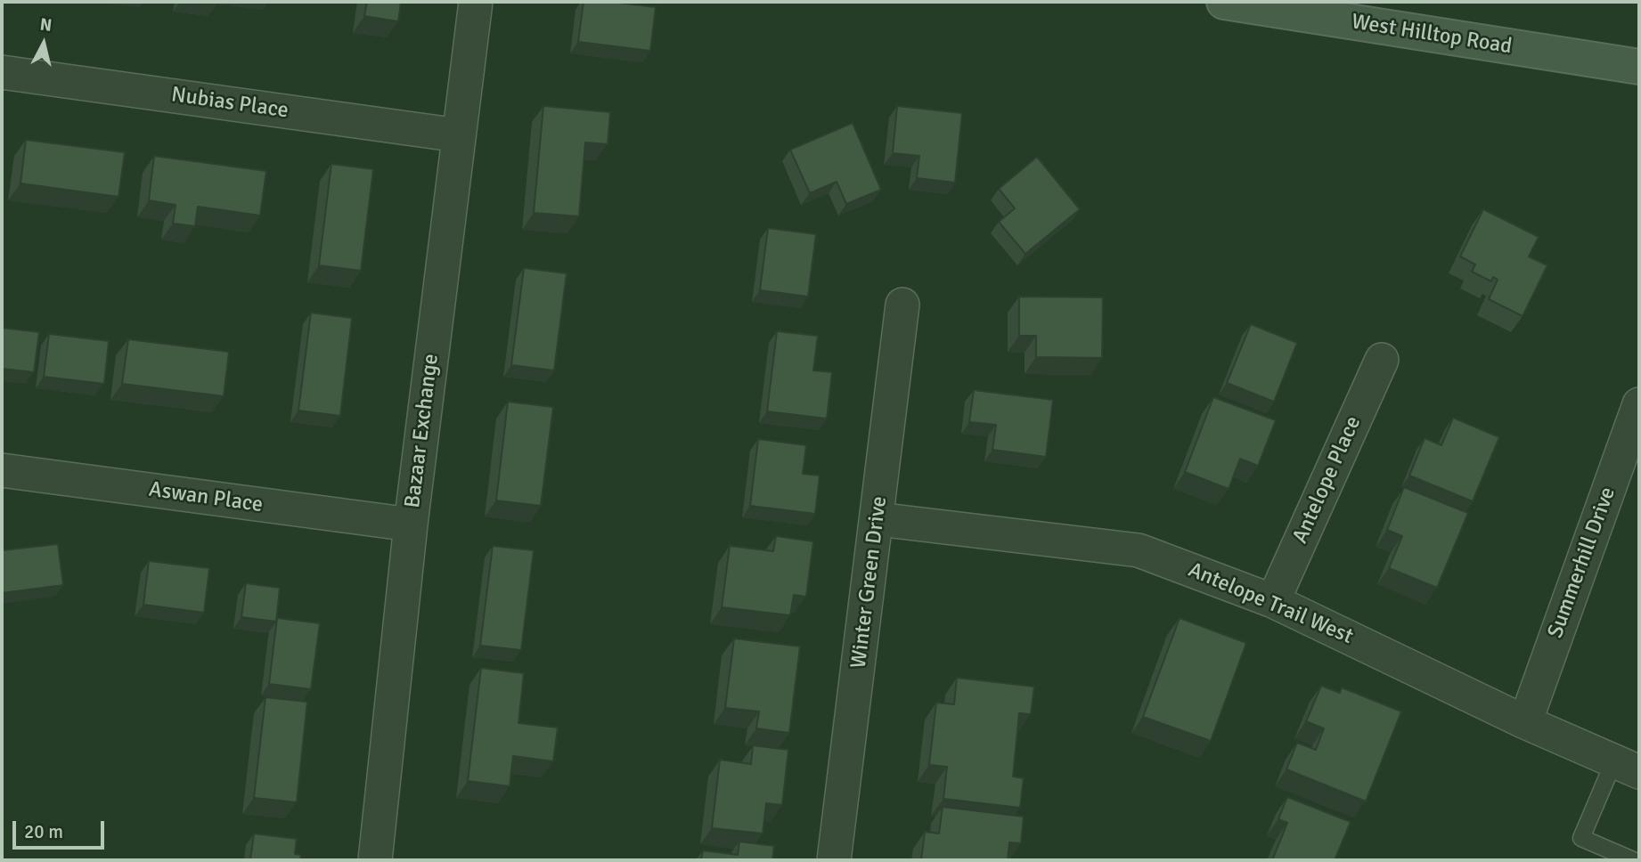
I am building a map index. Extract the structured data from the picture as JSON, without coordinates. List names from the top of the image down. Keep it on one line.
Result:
{"streets":{"main road":["West Hilltop Road"],"street":["Nubias Place","Bazaar Exchange","Antelope Place","Aswan Place","Summerhill Drive","Winter Green Drive","Antelope Trail West"]},"crossings":[["Nubias Place","Bazaar Exchange"],["Bazaar Exchange","Aswan Place"],["Antelope Place","Antelope Trail West"],["Summerhill Drive","Antelope Trail West"],["Winter Green Drive","Antelope Trail West"]],"scale_bar":"20 m","north":"top"}
